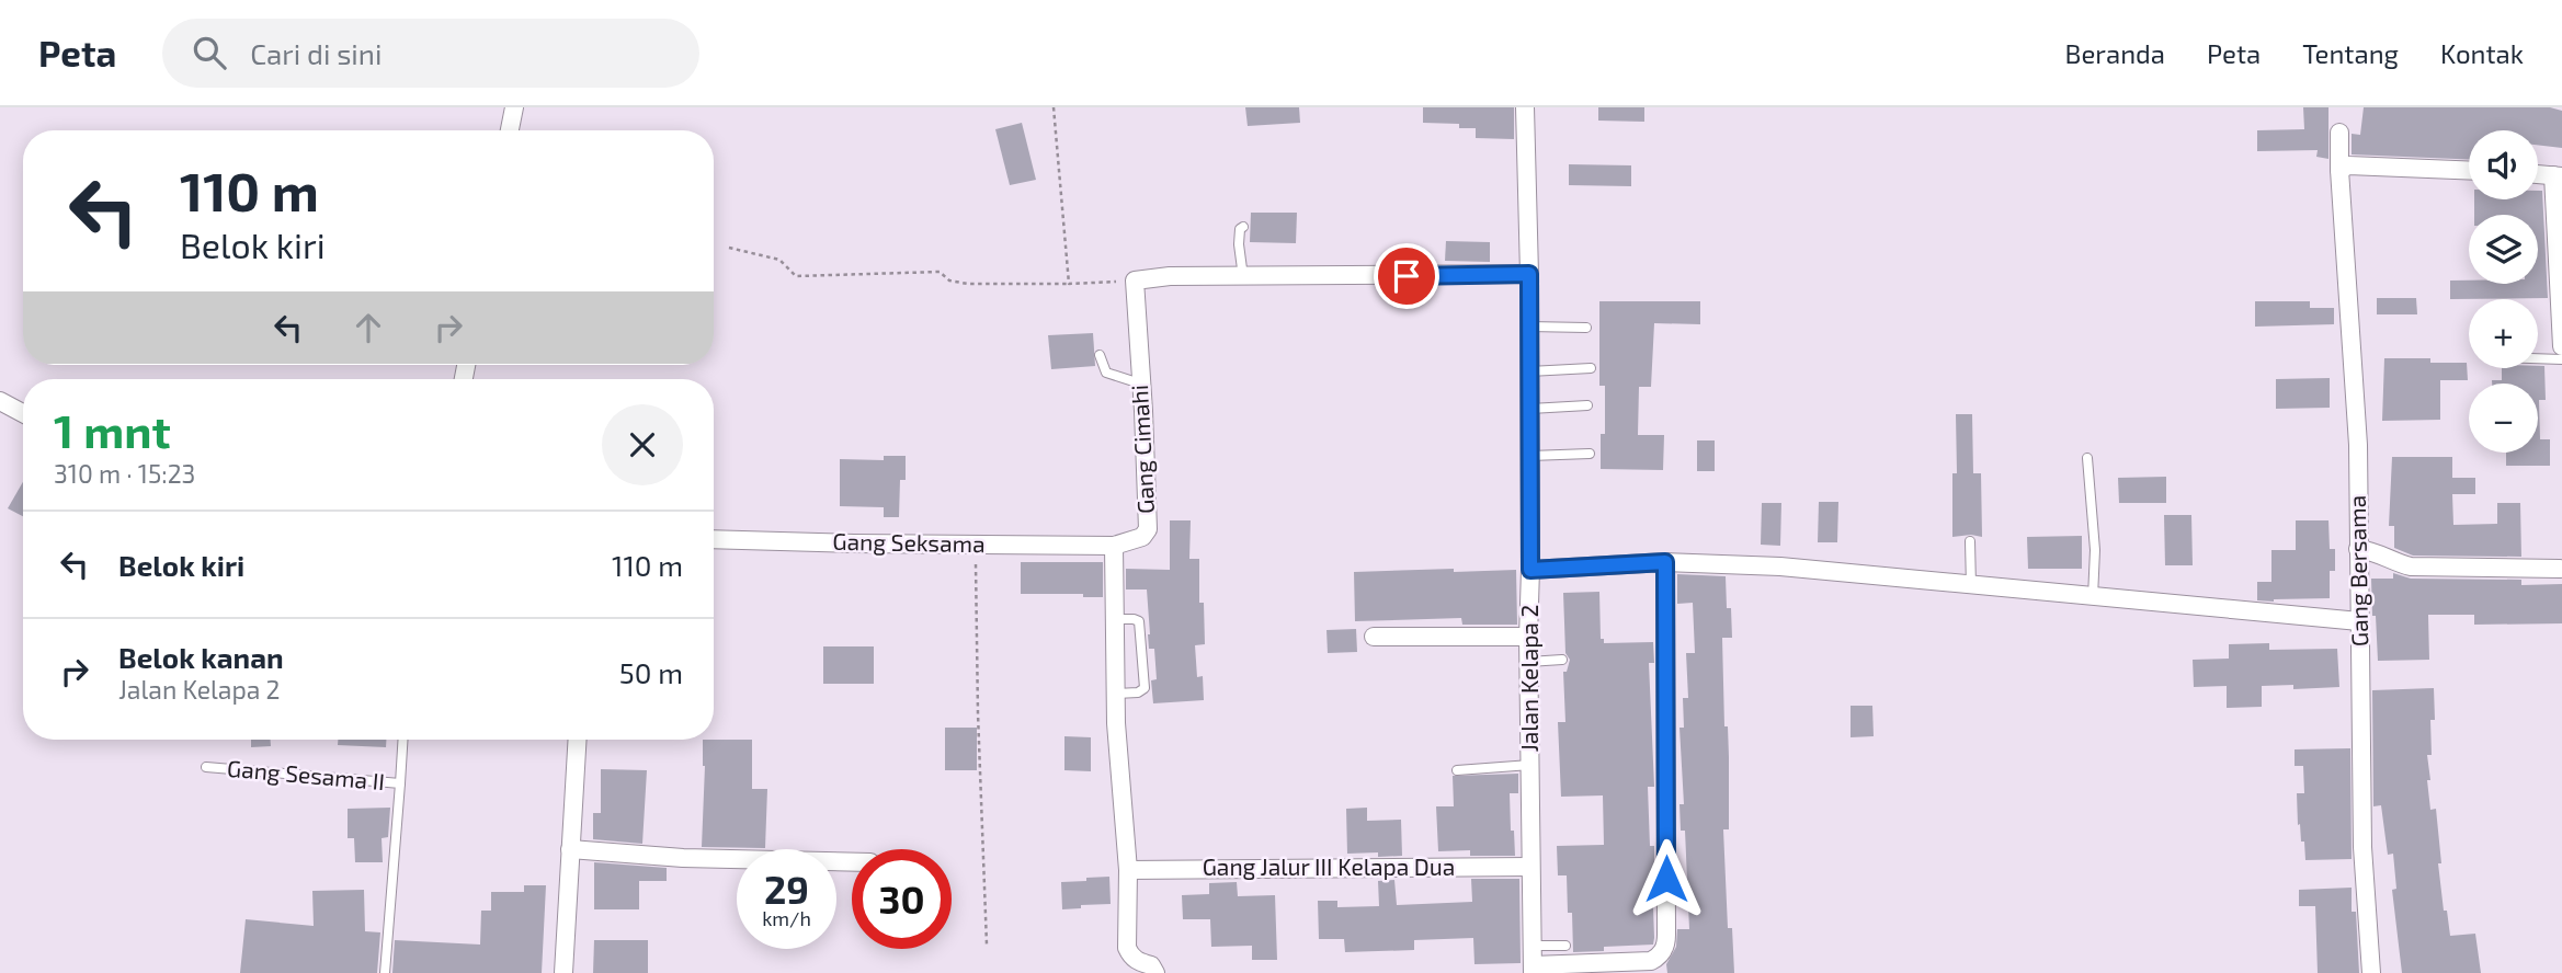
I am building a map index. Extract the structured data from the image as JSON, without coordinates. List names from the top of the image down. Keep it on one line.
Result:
{"streets":{"street":["Gang Cimahi","Gang Seksama","Gang Bersama","Jalan Kelapa 2","Gang Jalur III Kelapa Dua"],"lane":["Gang Sesama II"]},"crossings":[["Gang Cimahi","Gang Seksama"],["Jalan Kelapa 2","Gang Jalur III Kelapa Dua"]],"page":{"header":"Peta","search":"Cari di sini","nav":["Beranda","Peta","Tentang","Kontak"],"map_buttons":["+","−"],"turn":["110 m","Belok kiri"],"heading":["1 mnt","310 m · 15:23"],"list":[{"name":"Belok kiri","value":"110 m"},{"name":"Belok kanan","note":"Jalan Kelapa 2","value":"50 m"}],"speed":"29 km/h","limit":"30"}}
